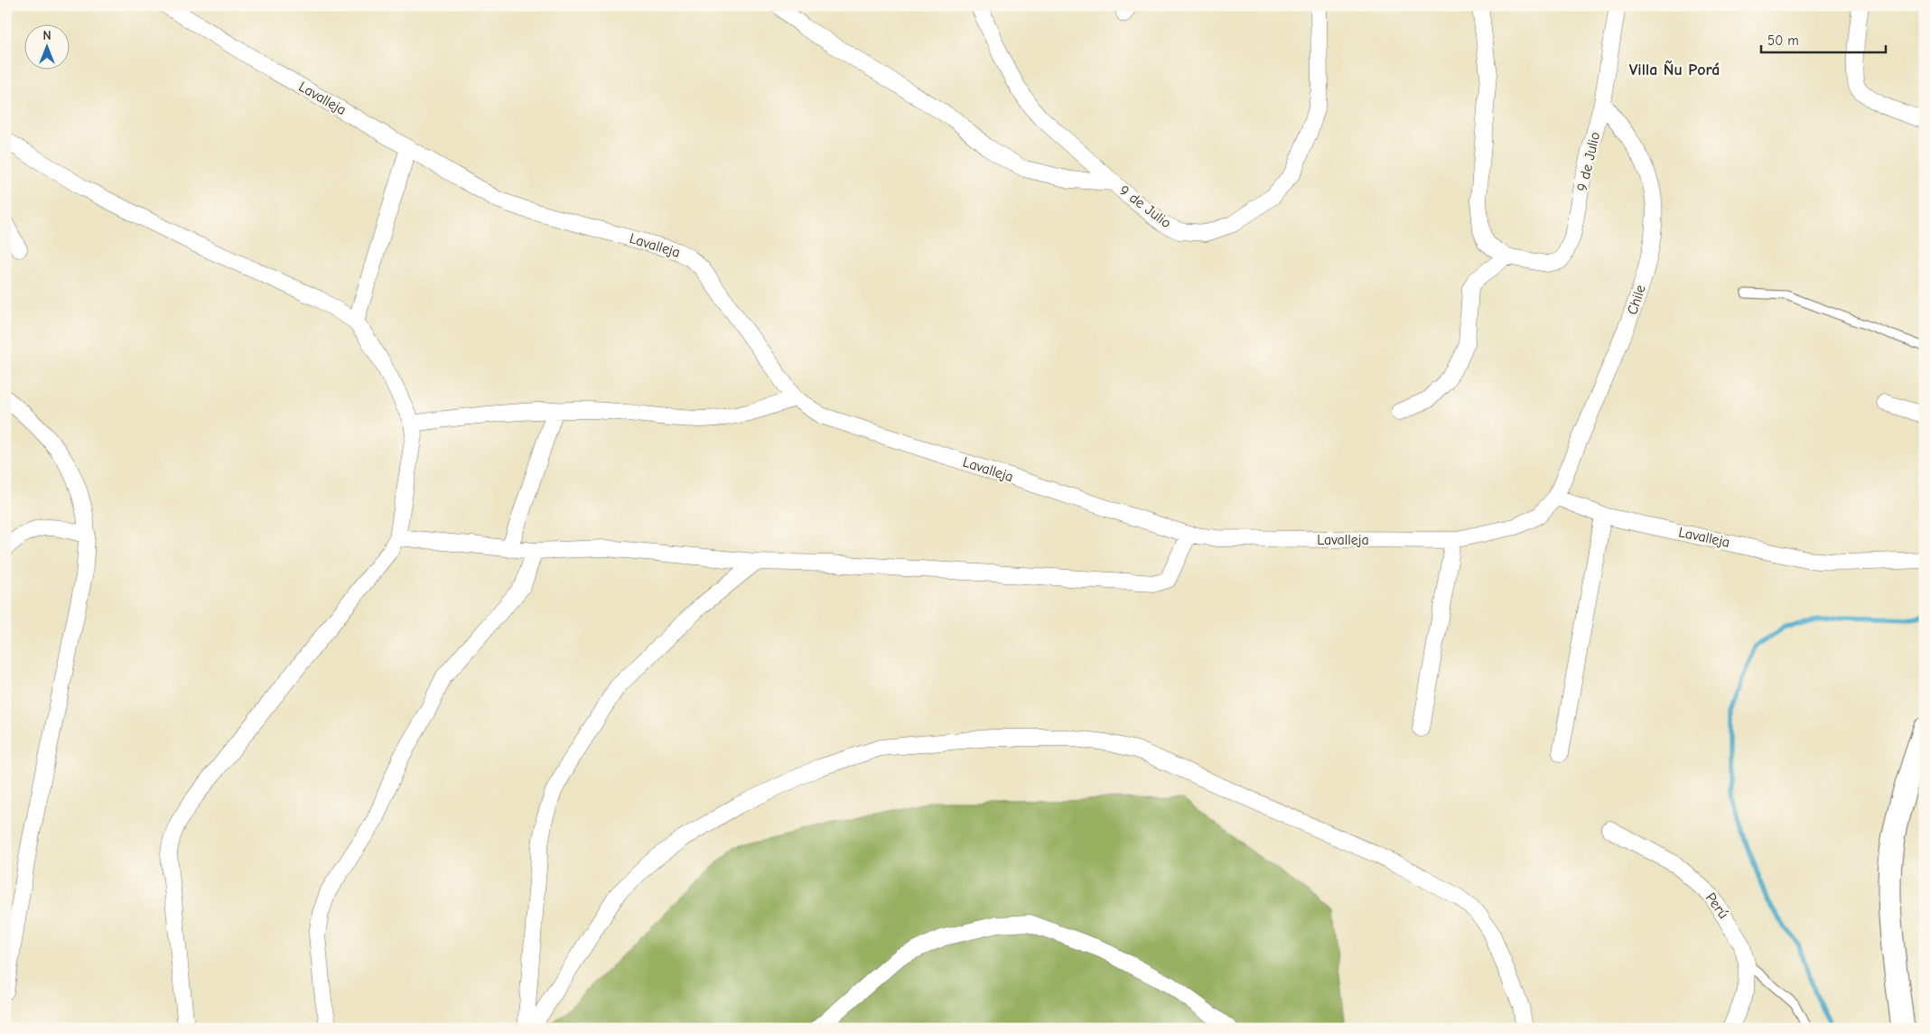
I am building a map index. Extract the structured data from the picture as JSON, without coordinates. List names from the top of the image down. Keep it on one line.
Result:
{"streets":{"street":["Lavalleja","9 de Julio","Chile","Perú"]},"crossings":[["Lavalleja","Chile"],["9 de Julio","Chile"]],"districts":["Villa Ñu Porá"],"scale_bar":"50 m","north":"top"}
